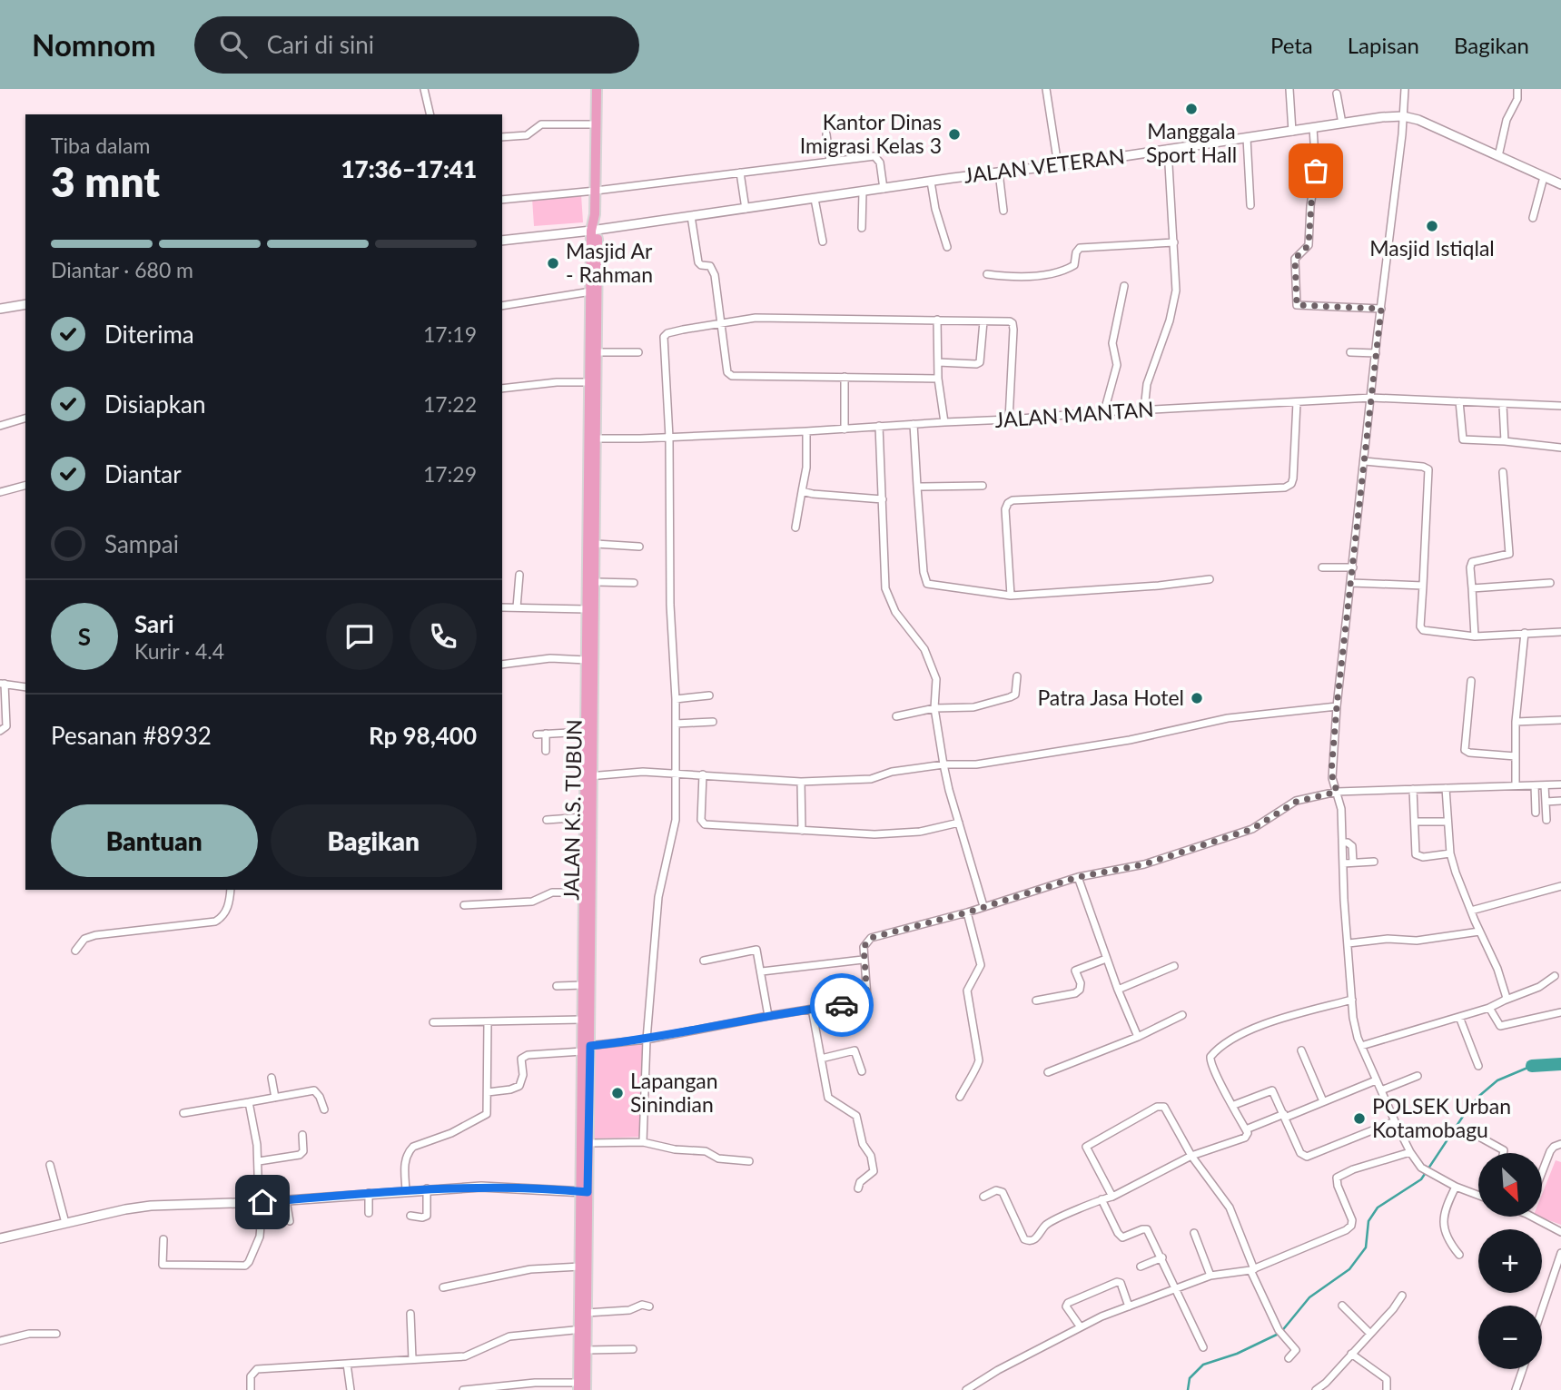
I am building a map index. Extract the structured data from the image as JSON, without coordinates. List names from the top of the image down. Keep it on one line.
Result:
{"streets":{"highway":["JALAN K.S. TUBUN"],"street":["JALAN VETERAN","JALAN MANTAN"]},"crossings":[["JALAN VETERAN","JALAN K.S. TUBUN"],["JALAN MANTAN","JALAN K.S. TUBUN"]],"places":["Manggala Sport Hall","Kantor Dinas Imigrasi Kelas 3","Masjid Istiqlal","Masjid Ar - Rahman","Patra Jasa Hotel","Lapangan Sinindian","POLSEK Urban Kotamobagu"],"north":"bottom right","page":{"header":"Nomnom","search":"Cari di sini","nav":["Peta","Lapisan","Bagikan"],"heading":["3 mnt","Tiba dalam","17:36–17:41"],"panel":["Sari","Kurir · 4.4","Pesanan #8932","Rp 98,400"],"bar":"Diantar · 680 m","list":[["Diterima","17:19"],["Disiapkan","17:22"],["Diantar","17:29"],"Sampai"],"round":"S","buttons":["Bantuan","Bagikan"],"map_buttons":["+","−"]}}
